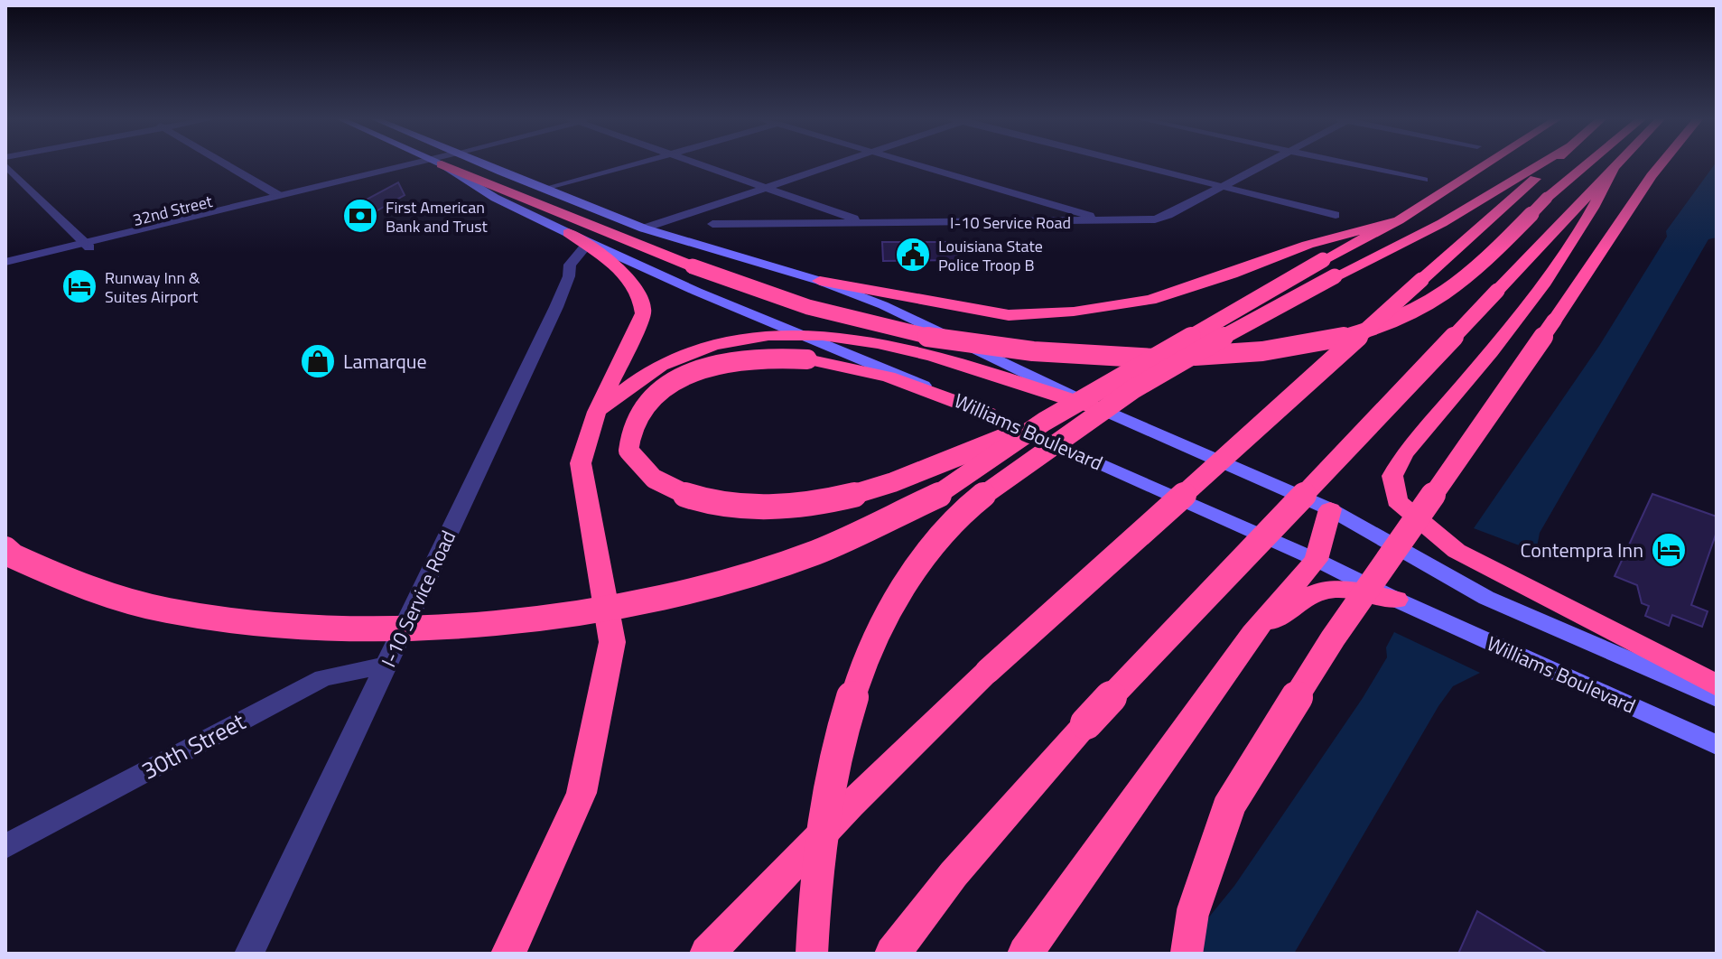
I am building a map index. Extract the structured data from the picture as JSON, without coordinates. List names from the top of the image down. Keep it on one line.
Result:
{"streets":{"main road":["Williams Boulevard"],"street":["32nd Street","I-10 Service Road","30th Street"]},"crossings":[["I-10 Service Road","30th Street"]],"places":{"bank":["First American Bank and Trust"],"public building":["Louisiana State Police Troop B"],"hotel":["Runway Inn & Suites Airport","Contempra Inn"],"shop":["Lamarque"]}}
